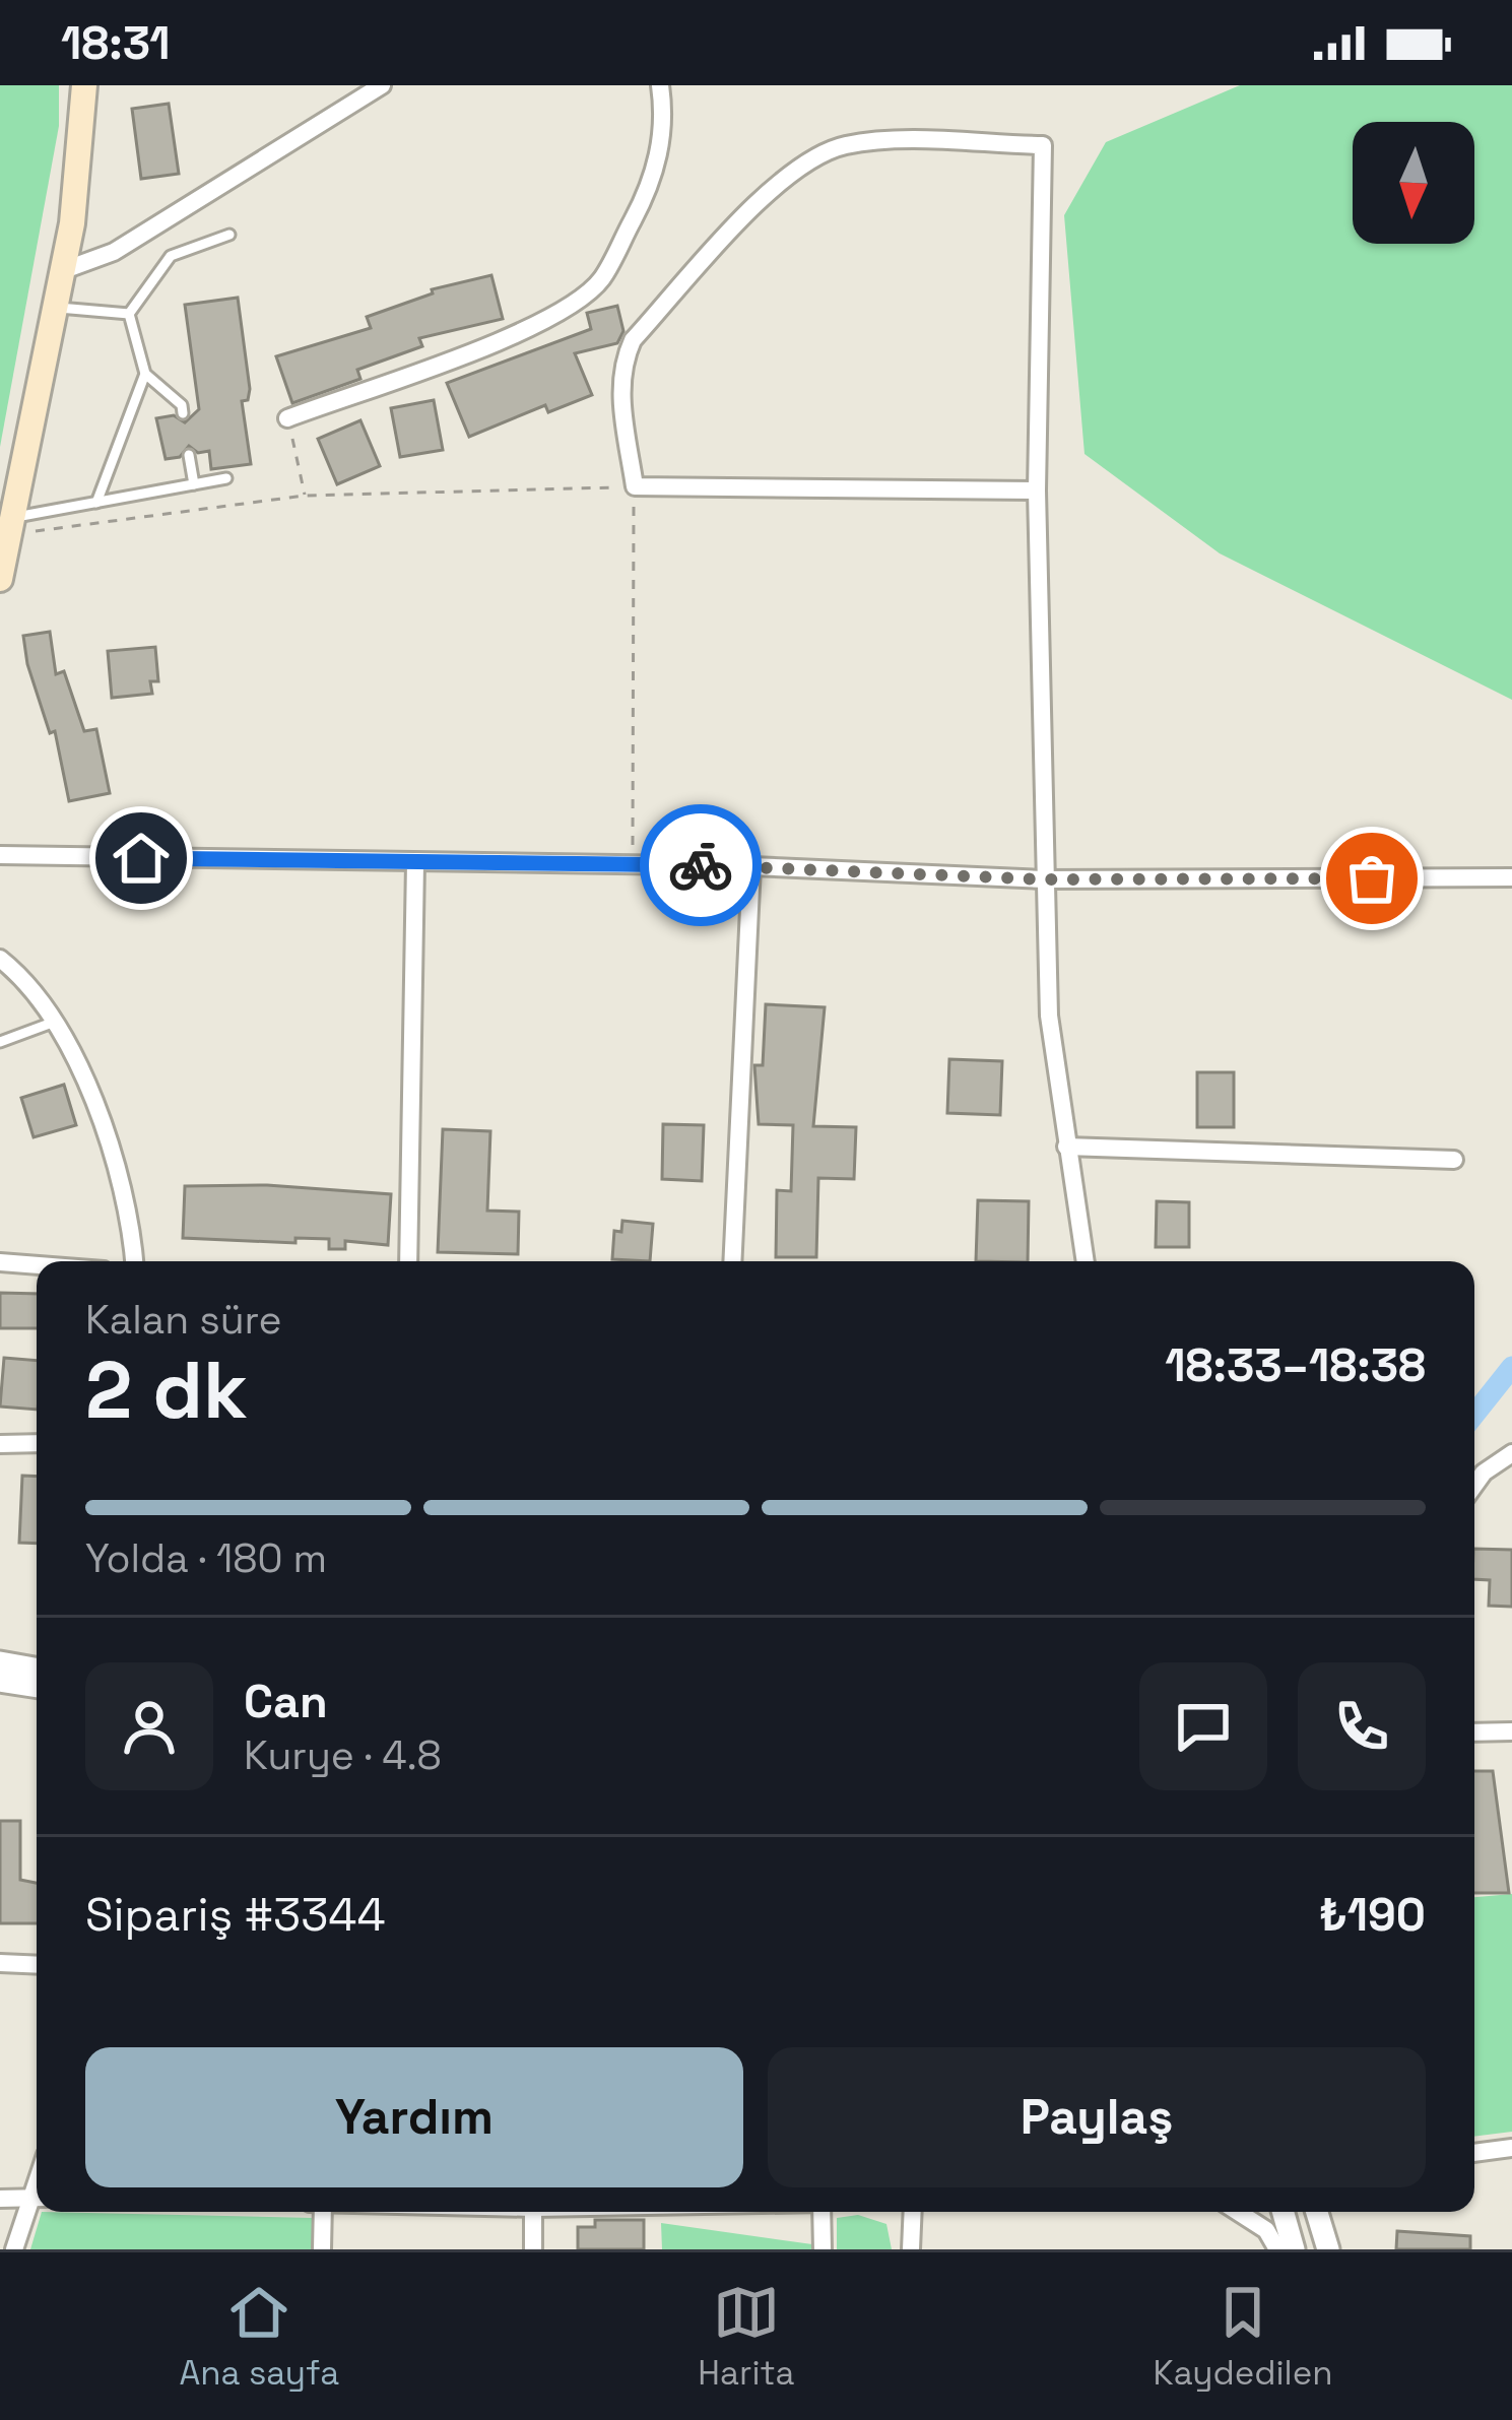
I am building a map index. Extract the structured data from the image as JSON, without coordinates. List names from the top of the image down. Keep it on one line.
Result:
{"north":"bottom","page":{"status":"18:31","heading":["2 dk","Kalan süre","18:33–18:38"],"panel":["Can","Kurye · 4.8","Sipariş #3344","₺190"],"bar":"Yolda · 180 m","buttons":["Yardım","Paylaş"],"tabs":["Ana sayfa","Harita","Kaydedilen"]}}
